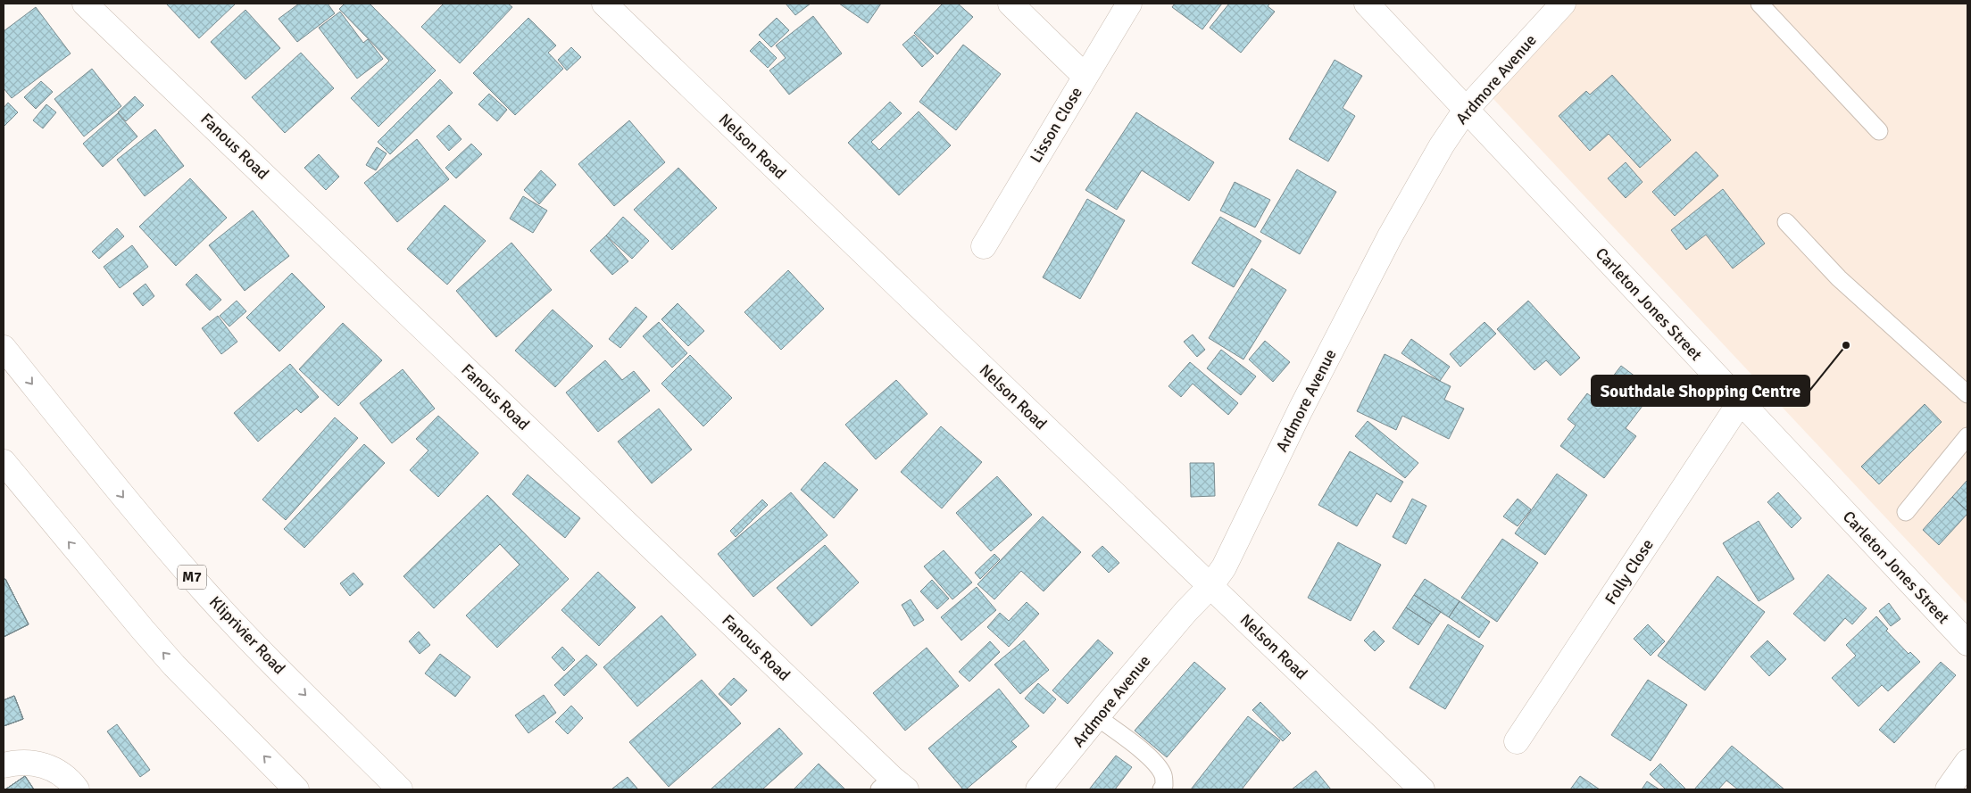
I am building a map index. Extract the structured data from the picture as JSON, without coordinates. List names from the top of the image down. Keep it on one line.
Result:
{"streets":{"street":["Ardmore Avenue","Lisson Close","Fanous Road","Nelson Road","Carleton Jones Street","Folly Close","M7","Kliprivier Road"]},"crossings":[["Ardmore Avenue","Nelson Road"],["Ardmore Avenue","Carleton Jones Street"],["Carleton Jones Street","Folly Close"]],"places":["Southdale Shopping Centre"]}
